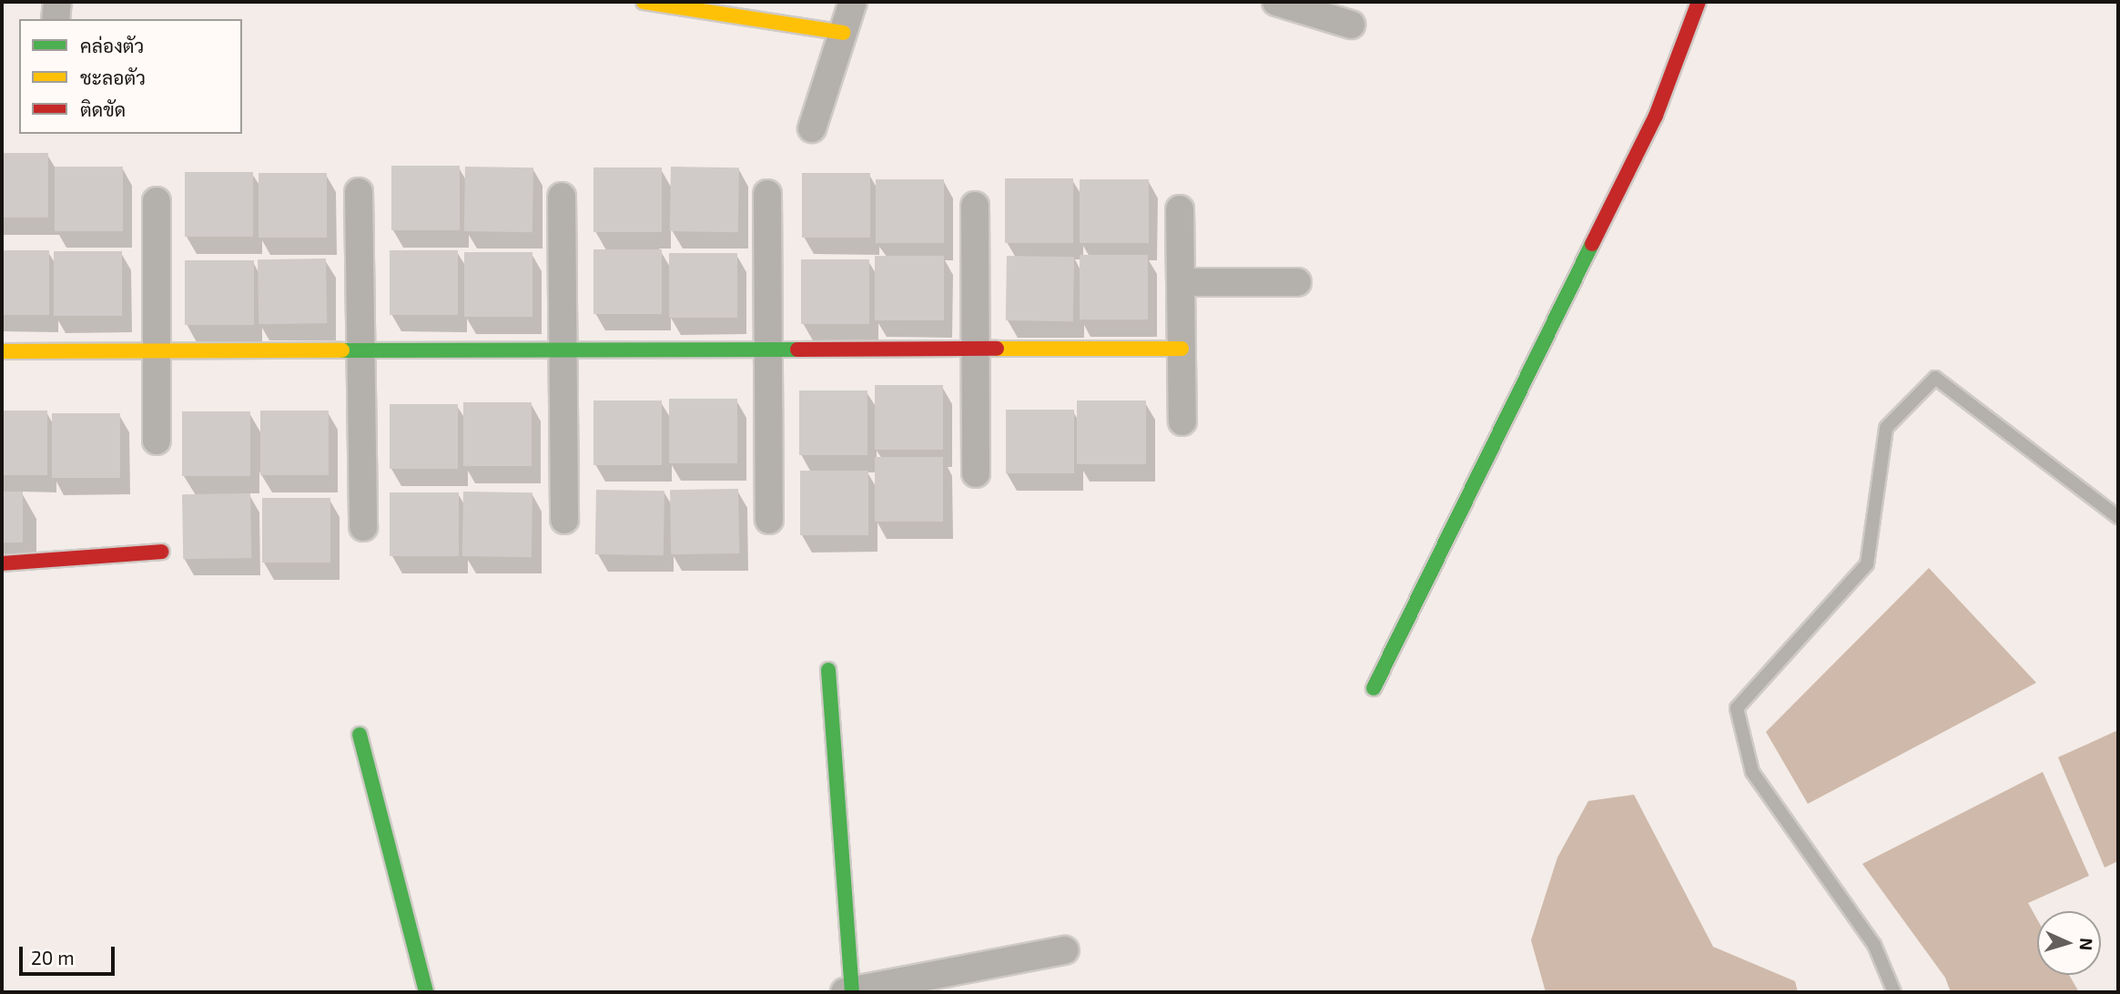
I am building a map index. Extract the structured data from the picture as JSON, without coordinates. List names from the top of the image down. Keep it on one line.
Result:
{"legend":["คล่องตัว","ชะลอตัว","ติดขัด"],"scale_bar":"20 m","north":"right"}
